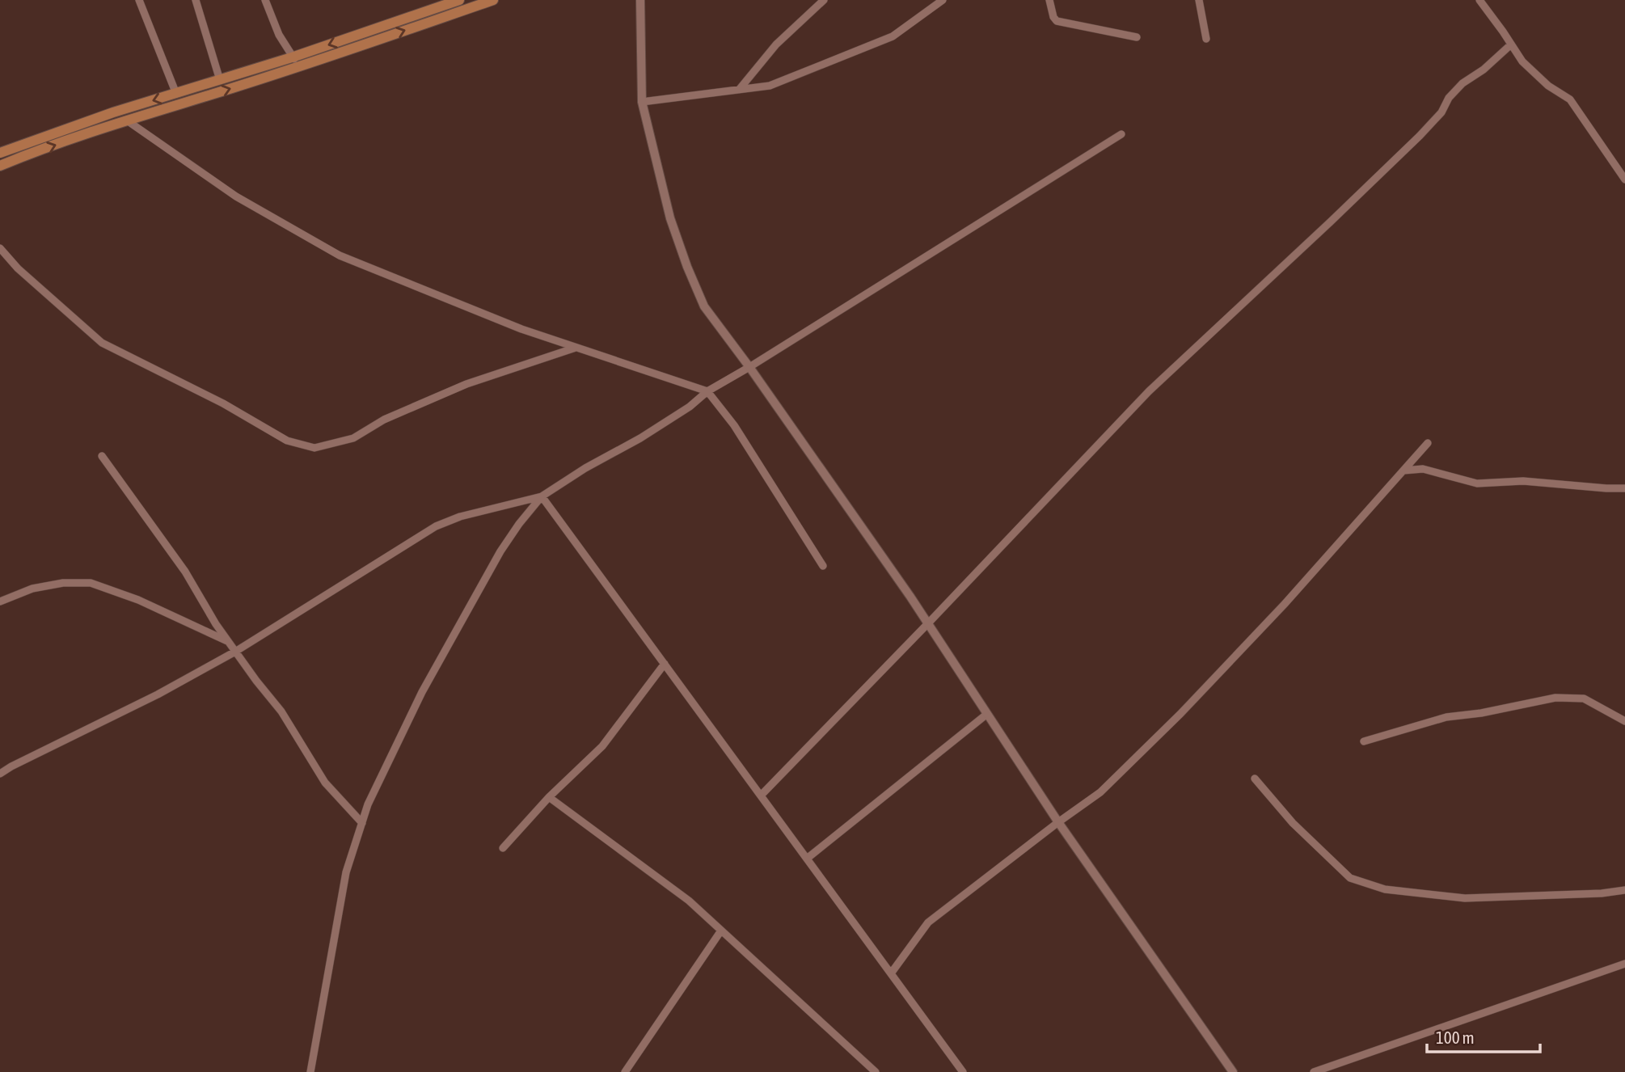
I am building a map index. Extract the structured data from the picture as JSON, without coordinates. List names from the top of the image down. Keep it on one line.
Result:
{"scale_bar":"100 m"}
